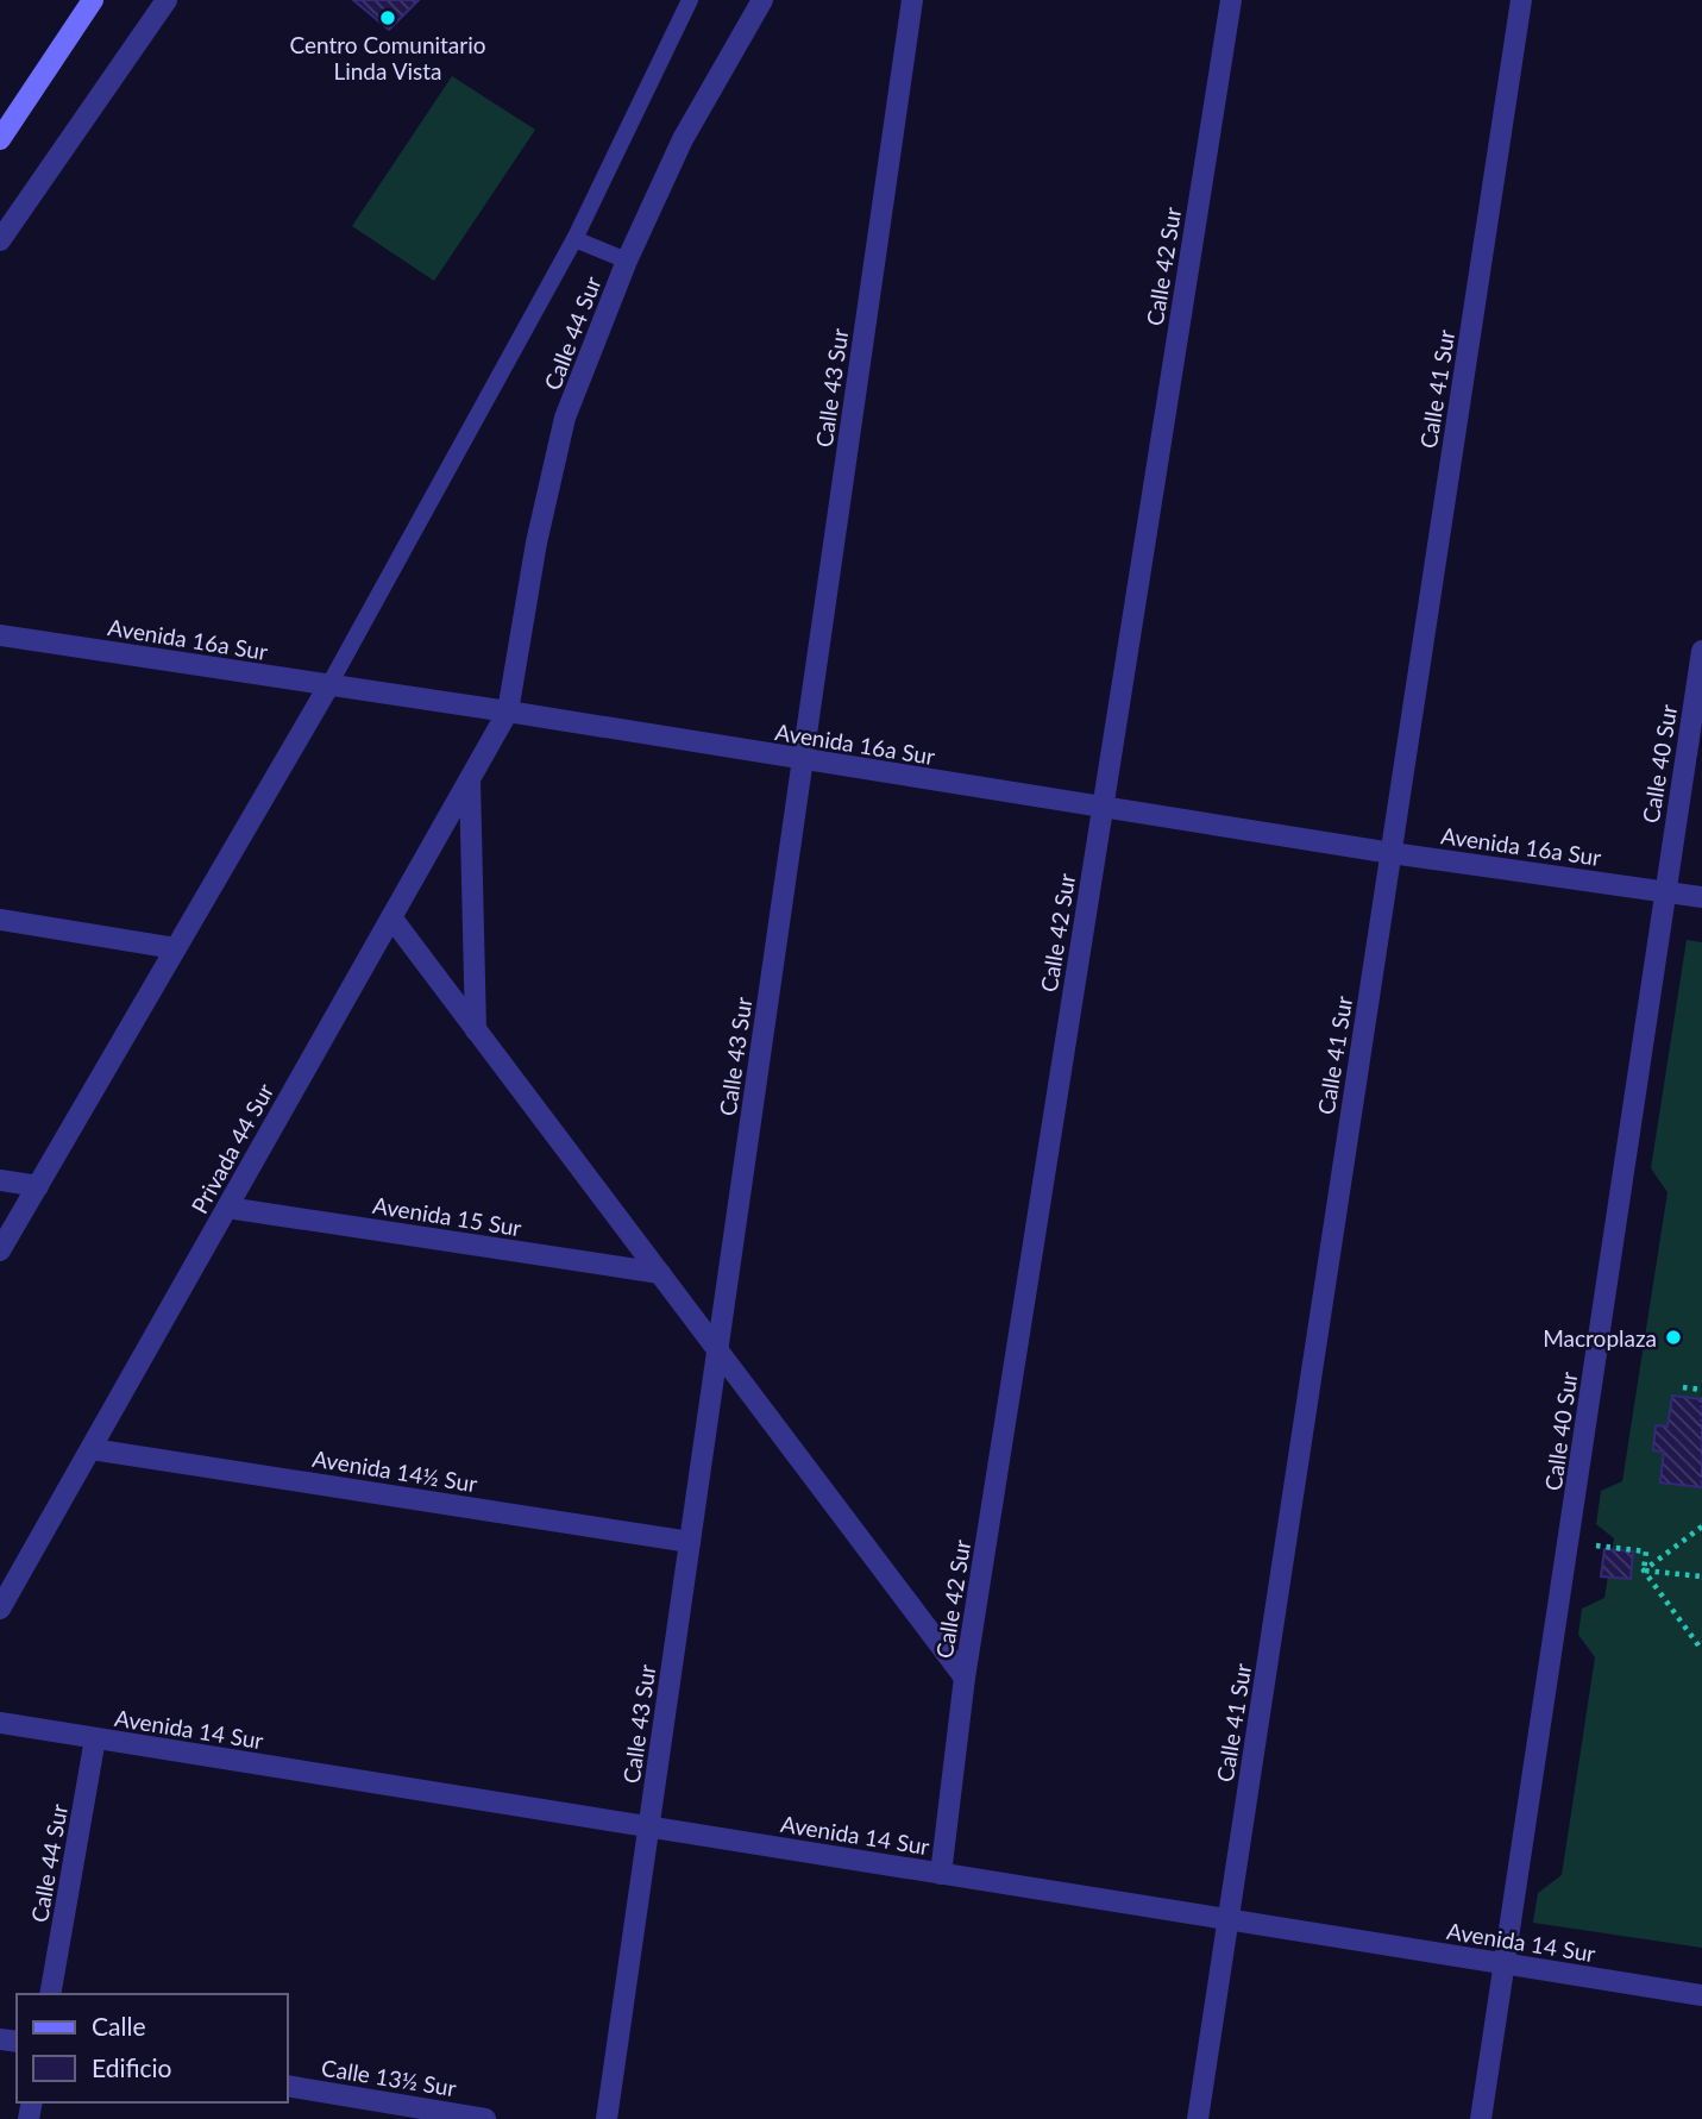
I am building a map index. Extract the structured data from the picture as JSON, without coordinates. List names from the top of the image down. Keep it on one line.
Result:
{"streets":{"street":["Calle 42 Sur","Calle 44 Sur","Calle 43 Sur","Calle 41 Sur","Avenida 16a Sur","Calle 40 Sur","Privada 44 Sur","Avenida 15 Sur","Avenida 14½ Sur","Avenida 14 Sur","Calle 13½ Sur"]},"crossings":[["Calle 42 Sur","Avenida 16a Sur"],["Calle 42 Sur","Avenida 14 Sur"],["Calle 44 Sur","Avenida 16a Sur"],["Calle 44 Sur","Privada 44 Sur"],["Calle 44 Sur","Avenida 14 Sur"],["Calle 43 Sur","Avenida 16a Sur"],["Calle 43 Sur","Avenida 14½ Sur"],["Calle 43 Sur","Avenida 14 Sur"],["Calle 41 Sur","Avenida 16a Sur"],["Calle 41 Sur","Avenida 14 Sur"],["Avenida 16a Sur","Calle 40 Sur"],["Avenida 16a Sur","Privada 44 Sur"],["Calle 40 Sur","Avenida 14 Sur"],["Privada 44 Sur","Avenida 15 Sur"],["Privada 44 Sur","Avenida 14½ Sur"]],"places":["Centro Comunitario Linda Vista","Macroplaza"],"legend":["Calle","Edificio"]}
